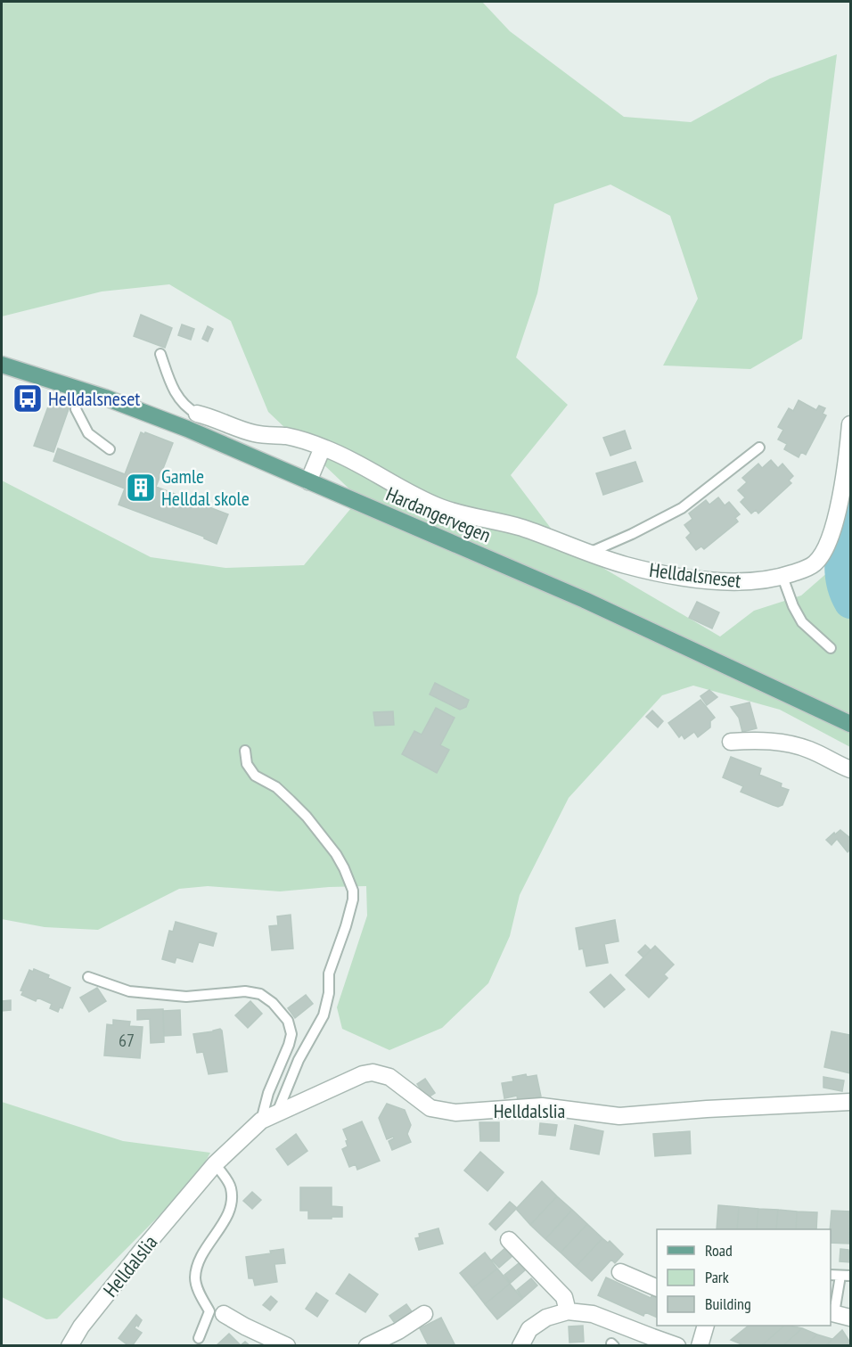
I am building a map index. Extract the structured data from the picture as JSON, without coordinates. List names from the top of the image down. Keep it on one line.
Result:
{"streets":{"main road":["Hardangervegen"],"street":["Helldalsneset","Helldalslia"]},"places":{"bus stop":["Helldalsneset"],"building":["Gamle Helldal skole"]},"house_numbers":["67"],"legend":["Road","Park","Building"]}
